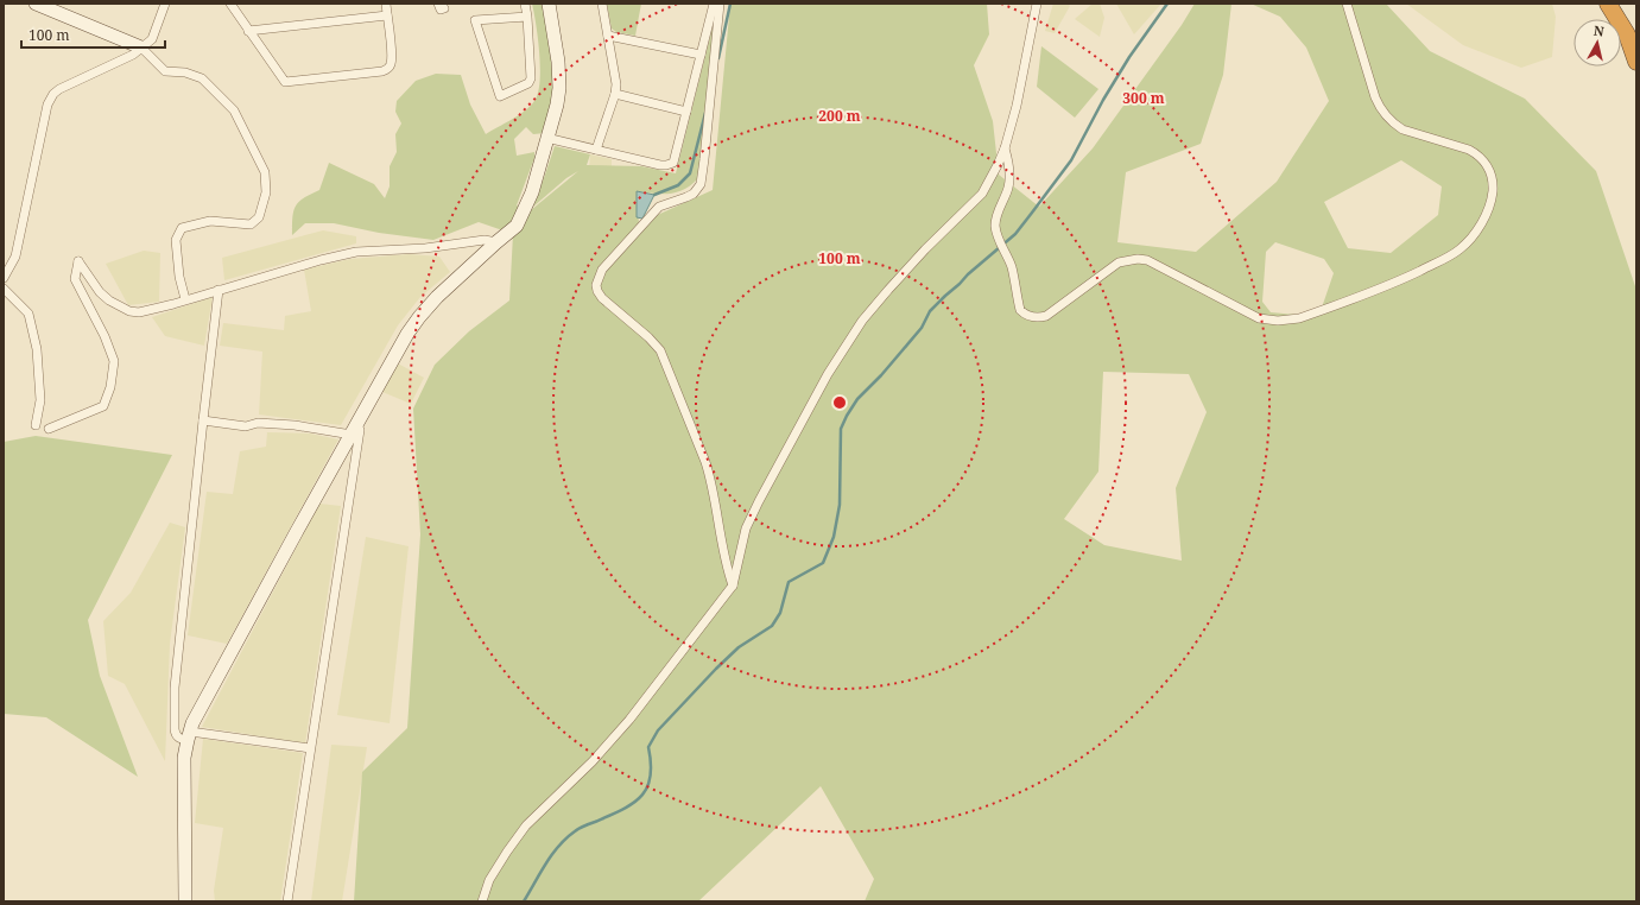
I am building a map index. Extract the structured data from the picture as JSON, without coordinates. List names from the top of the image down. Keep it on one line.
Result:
{"scale_bar":"100 m","north":"top","rings":["300 m","200 m","100 m"]}
